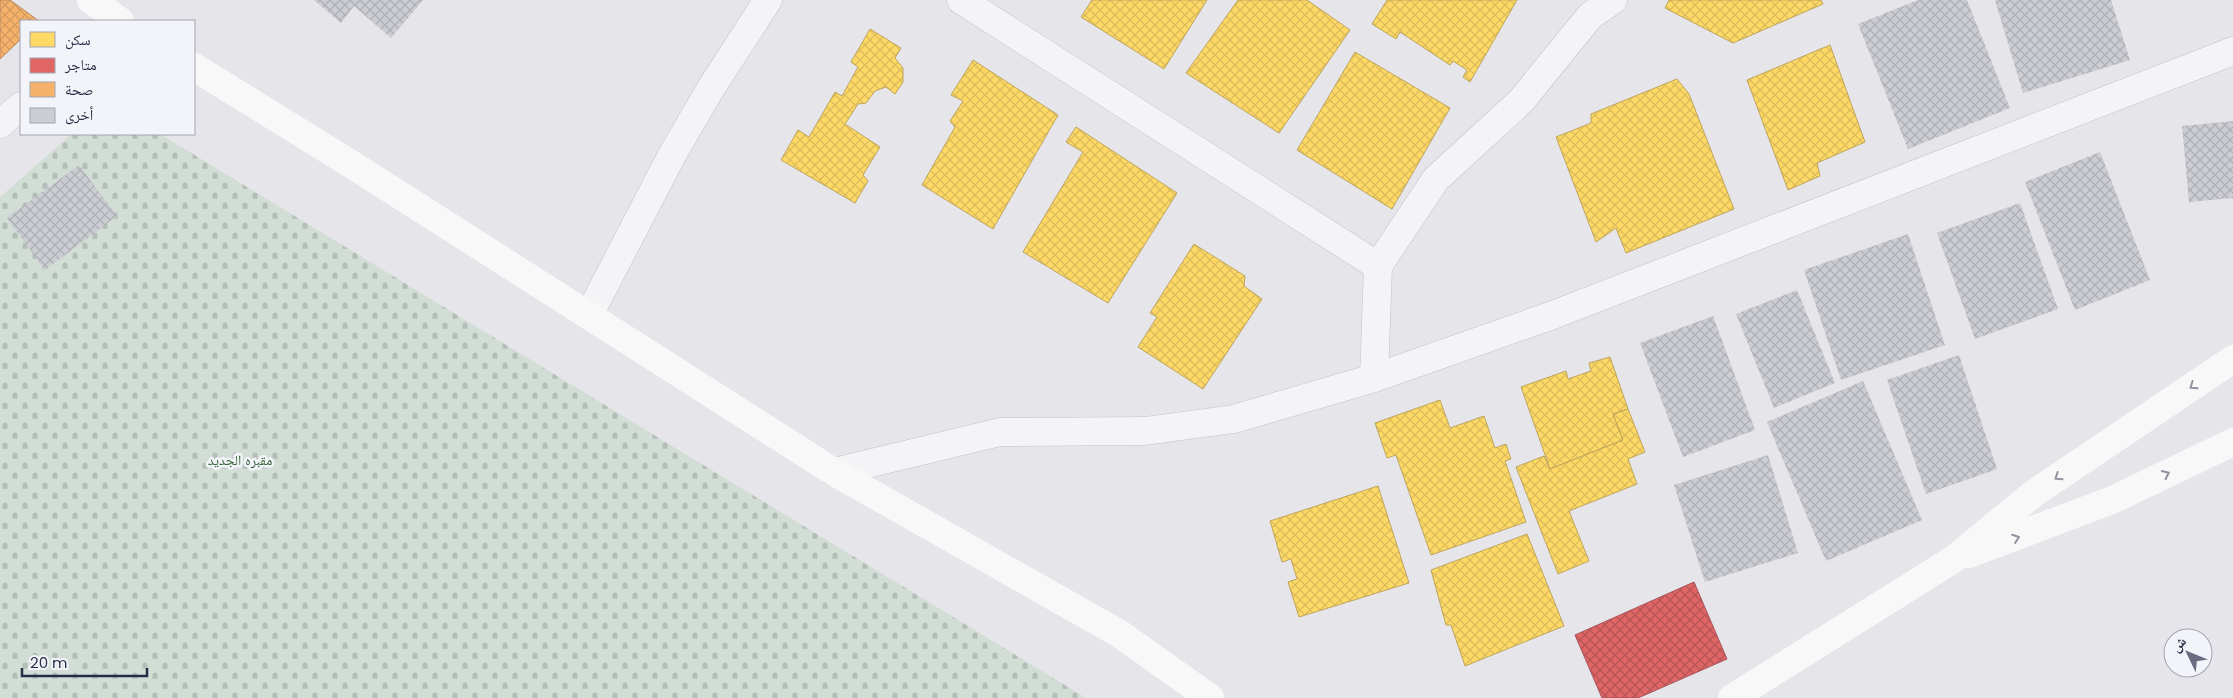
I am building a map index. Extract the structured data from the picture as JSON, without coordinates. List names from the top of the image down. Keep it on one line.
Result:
{"parks":["مقبره الجديد"],"legend":["سكن","متاجر","صحة","أخرى"],"scale_bar":"20 m","north":"top left"}
